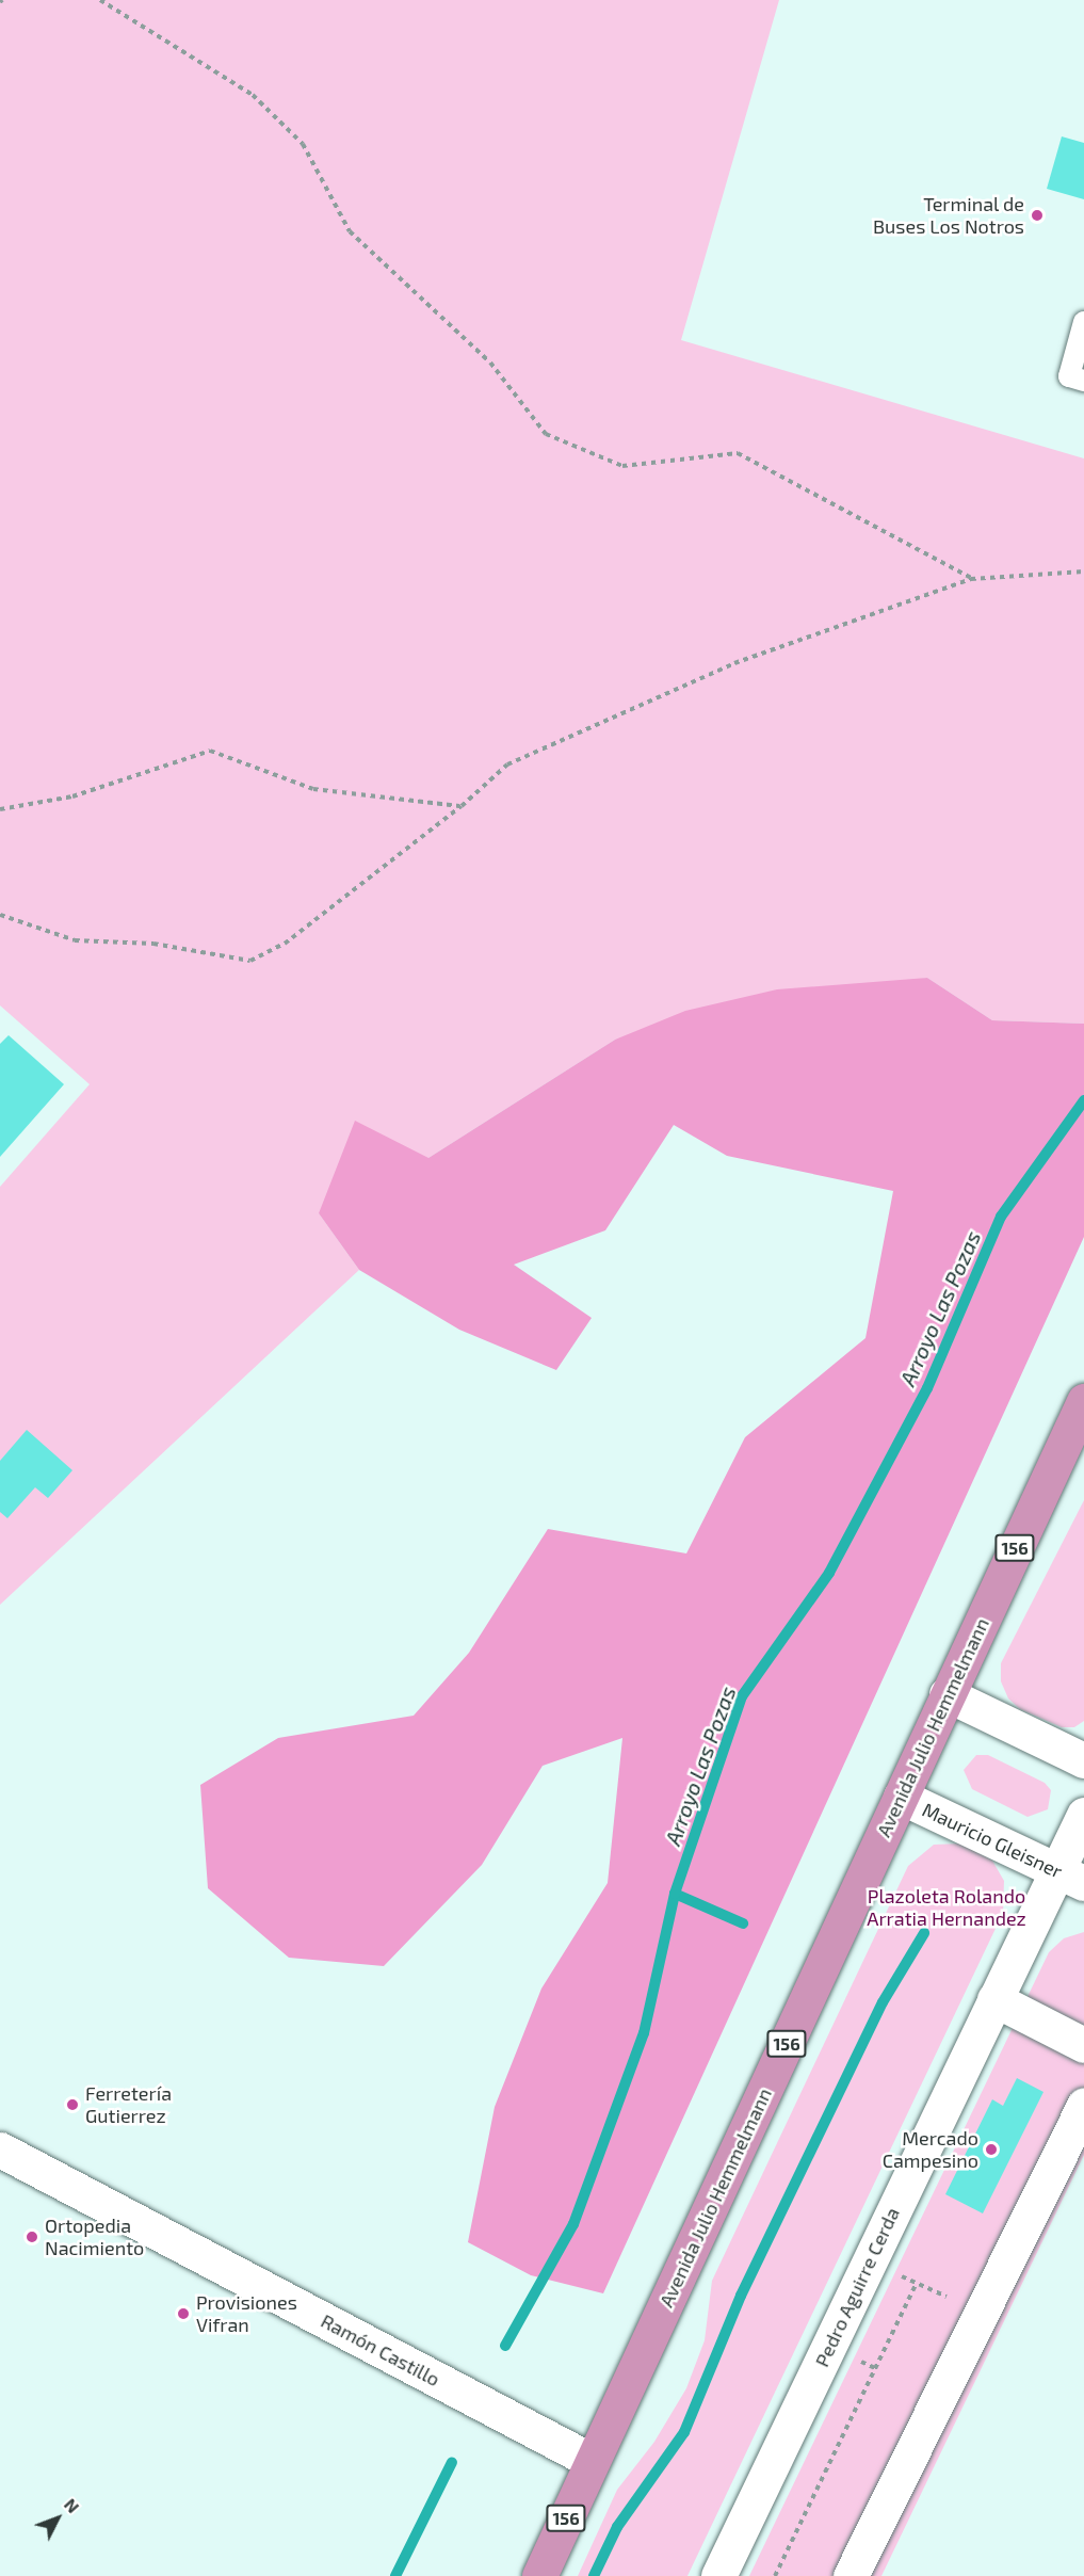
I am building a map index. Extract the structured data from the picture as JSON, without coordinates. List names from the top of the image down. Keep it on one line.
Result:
{"streets":{"highway":["156","Avenida Julio Hemmelmann"],"street":["Mauricio Gleisner","Pedro Aguirre Cerda","Ramón Castillo"]},"crossings":[["Avenida Julio Hemmelmann","Mauricio Gleisner"],["Avenida Julio Hemmelmann","Ramón Castillo"],["Mauricio Gleisner","Pedro Aguirre Cerda"]],"water":["Arroyo Las Pozas"],"parks":["Plazoleta Rolando Arratia Hernandez"],"places":["Terminal de Buses Los Notros","Ferretería Gutierrez","Mercado Campesino","Ortopedia Nacimiento","Provisiones Vifran"],"north":"top right"}
